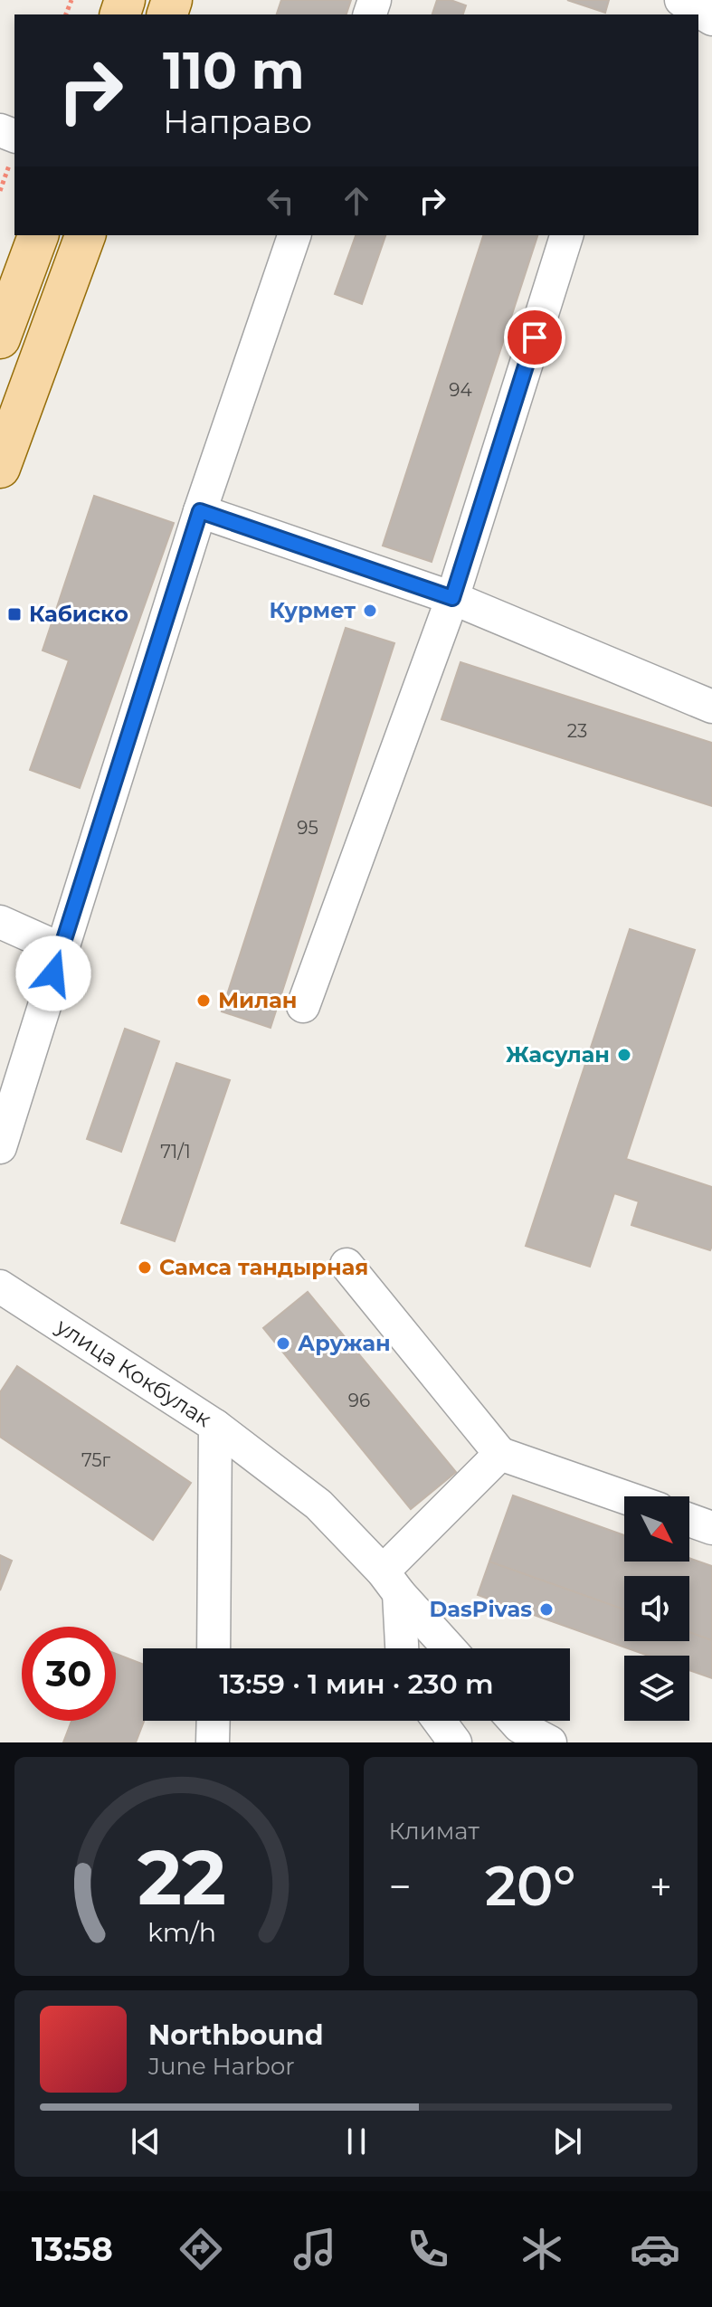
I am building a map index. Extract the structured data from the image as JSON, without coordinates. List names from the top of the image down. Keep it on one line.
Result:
{"streets":{"street":["улица Кокбулак"]},"places":{"other":["Курмет","Милан","Жасулан","Самса тандырная","Аружан","DasPivas"],"transit":["Кабиско"]},"house_numbers":["94","23","95","71/1","96","75г"],"north":"bottom right","page":{"turn":["110 m","Направо"],"limit":"30","trip":"13:59 · 1 мин · 230 m","tile":"Климат","heat":["−","20°","+"],"song":["Northbound","June Harbor"],"tabs":"13:58","gauge":["22","km/h"]}}
